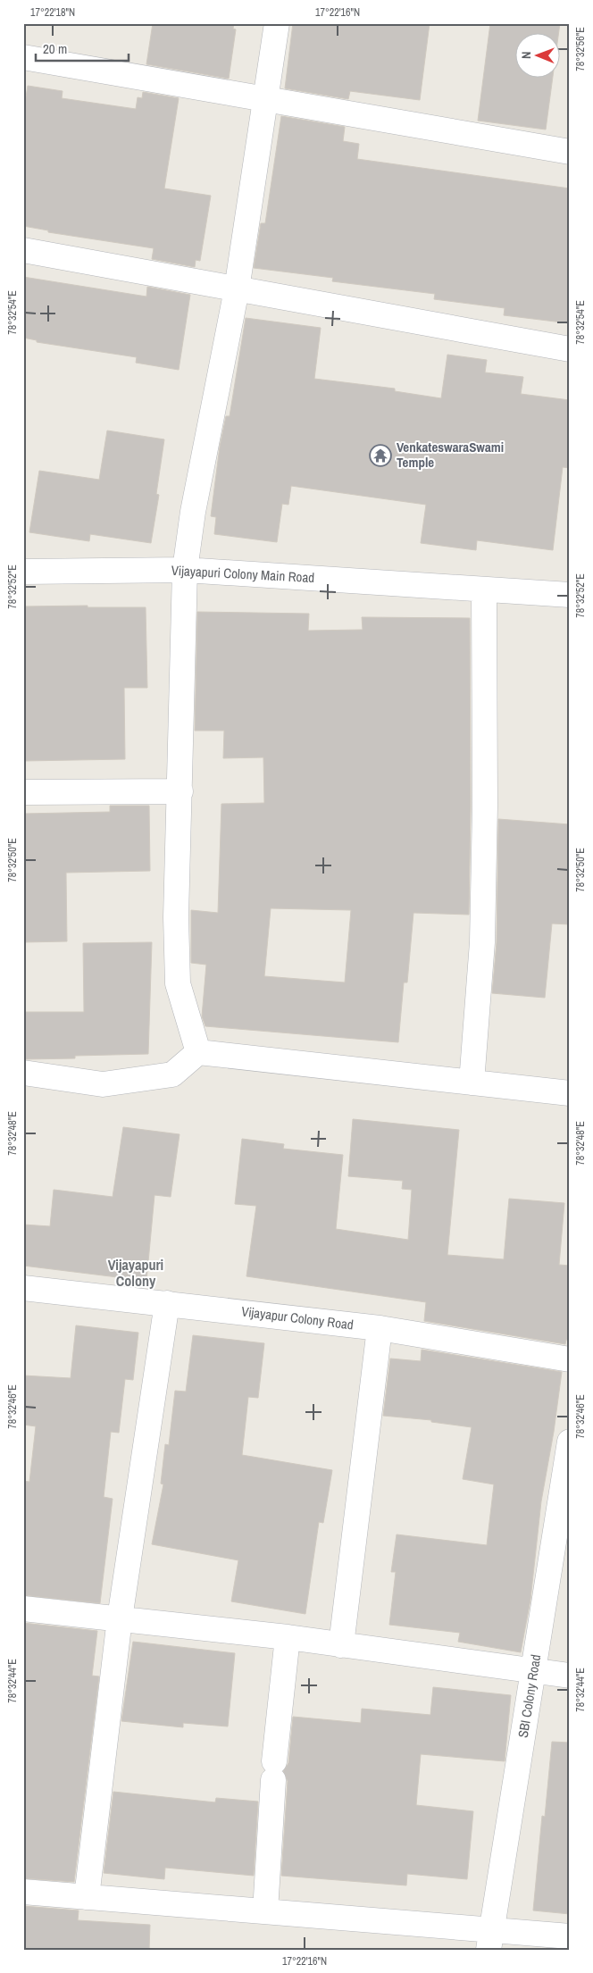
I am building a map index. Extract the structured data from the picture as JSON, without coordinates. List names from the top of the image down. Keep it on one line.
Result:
{"streets":{"street":["Vijayapuri Colony Main Road","Vijayapur Colony Road","SBI Colony Road"]},"districts":["Vijayapuri Colony"],"places":{"temple":["VenkateswaraSwami Temple"]},"scale_bar":"20 m","north":"left","coordinates":["17°22'18\"N","17°22'16\"N","78°32'56\"E","78°32'54\"E","78°32'52\"E","78°32'50\"E","78°32'48\"E","78°32'46\"E","78°32'44\"E"]}
